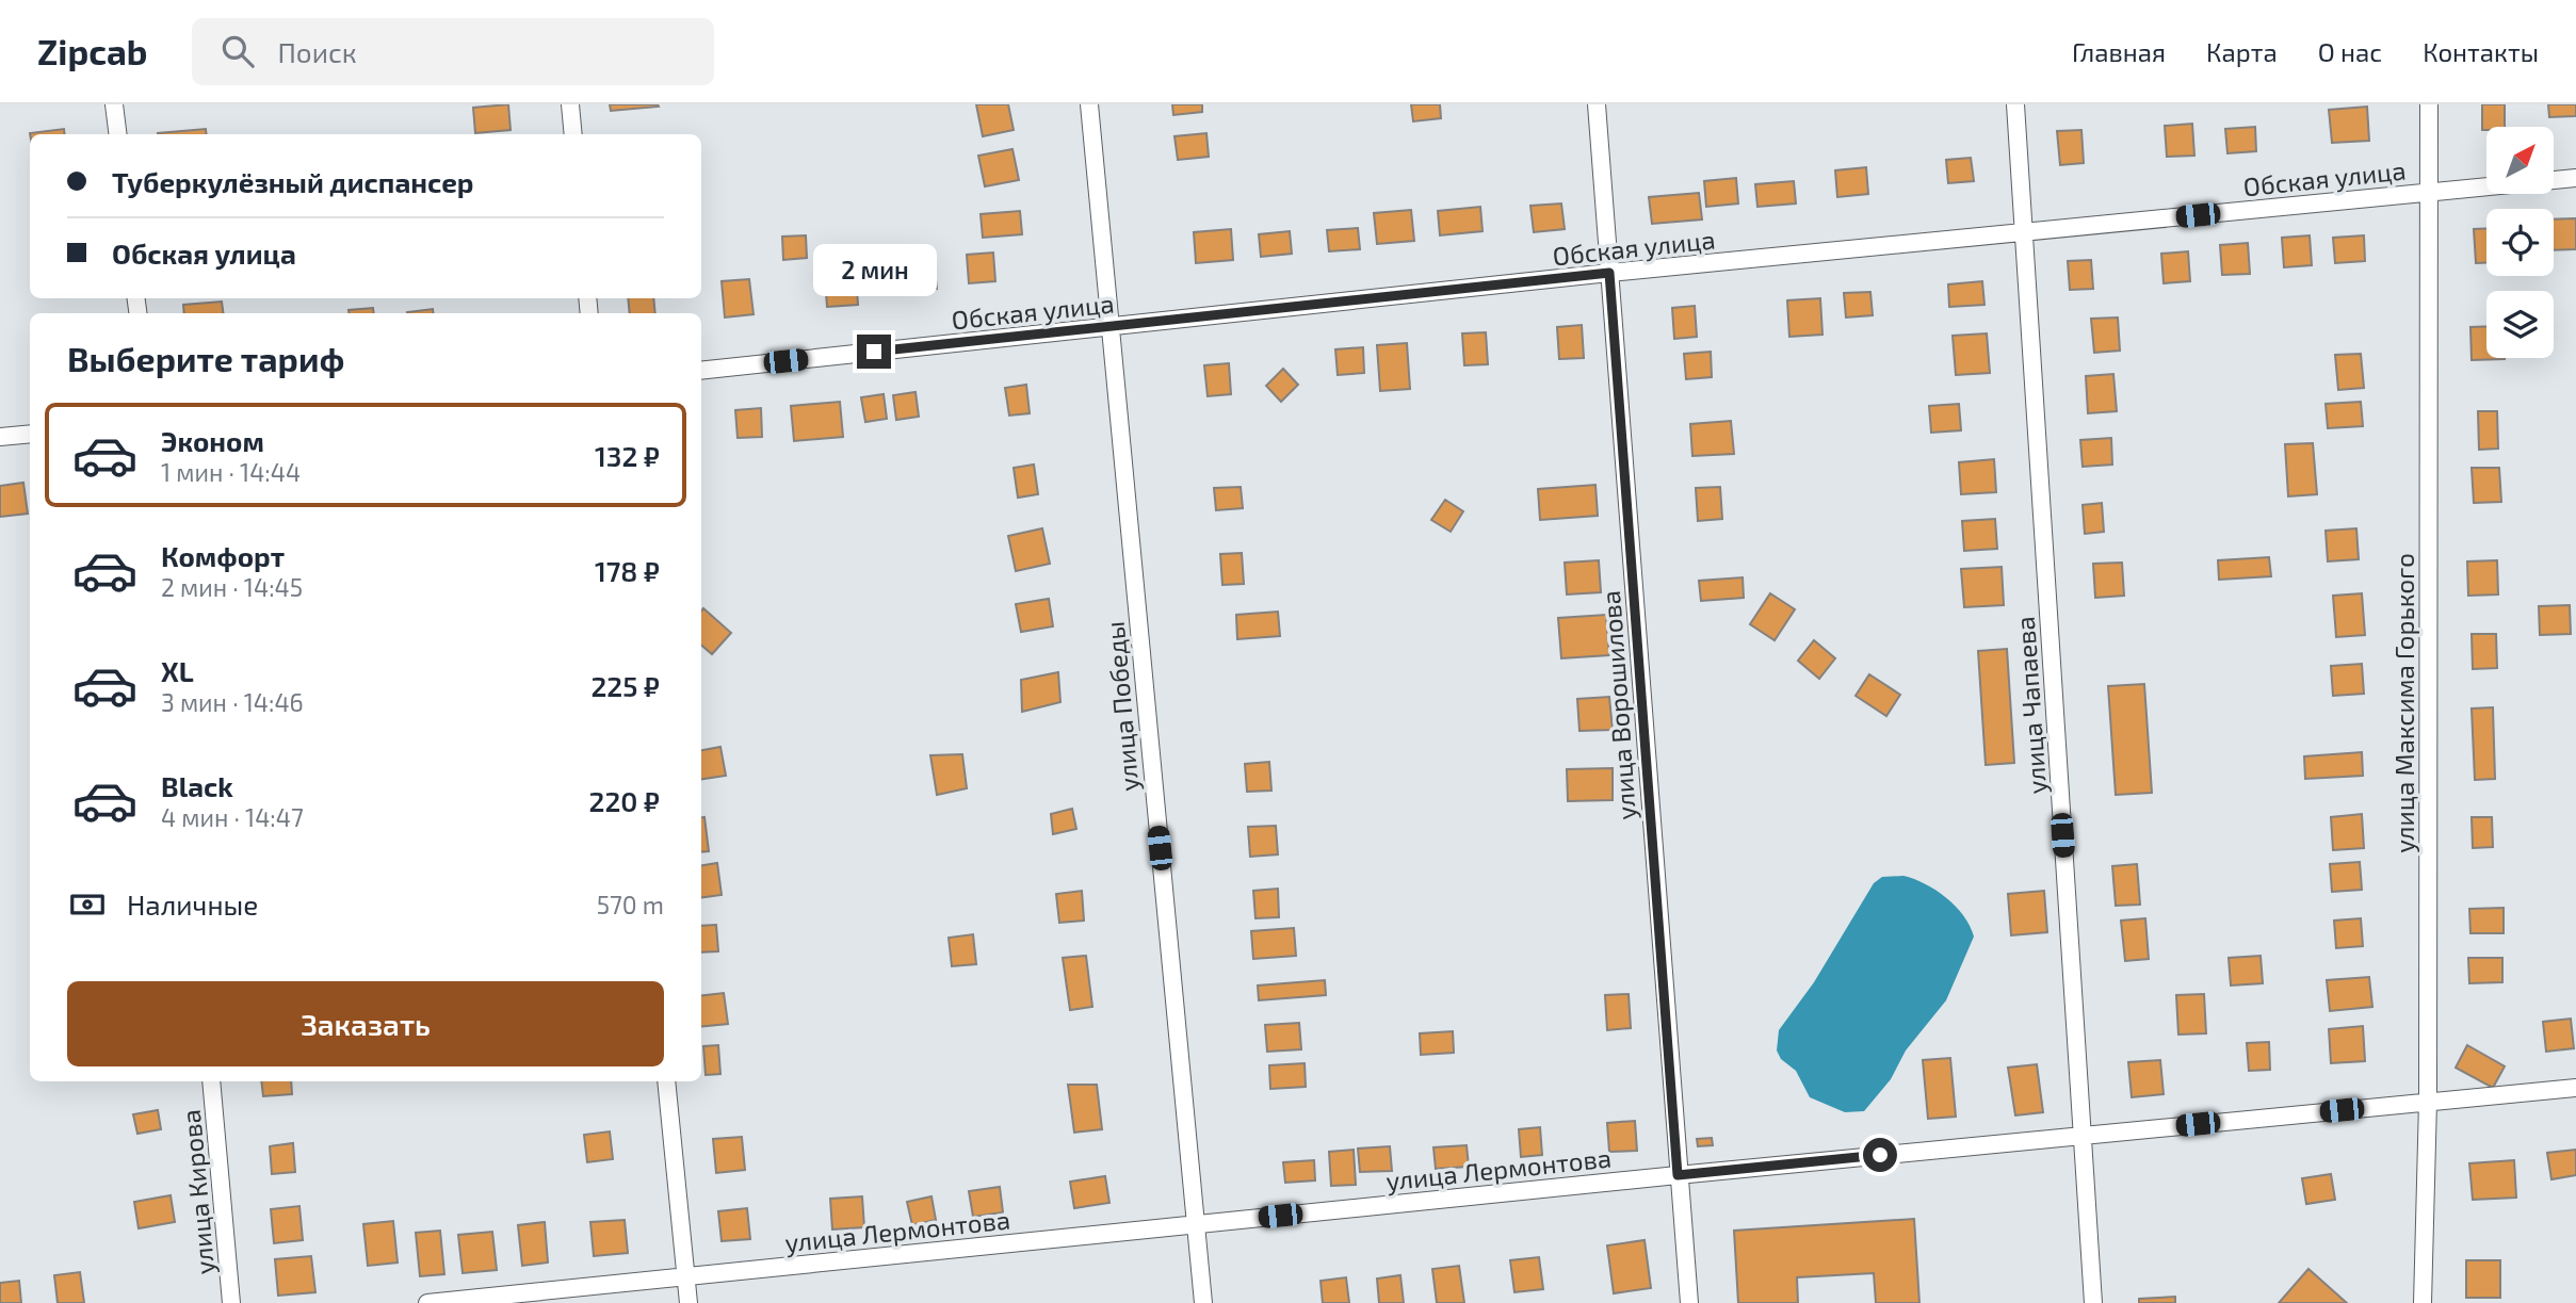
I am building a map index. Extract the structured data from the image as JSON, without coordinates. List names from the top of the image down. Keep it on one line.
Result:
{"streets":{"street":["Обская улица","улица Максима Горького","улица Ворошилова","улица Чапаева","улица Победы","улица Лермонтова","улица Кирова"]},"crossings":[["Обская улица","улица Максима Горького"],["Обская улица","улица Ворошилова"],["Обская улица","улица Чапаева"],["Обская улица","улица Победы"],["улица Максима Горького","улица Лермонтова"],["улица Ворошилова","улица Лермонтова"],["улица Чапаева","улица Лермонтова"],["улица Победы","улица Лермонтова"]],"north":"top right","page":{"header":"Zipcab","search":"Поиск","nav":["Главная","Карта","О нас","Контакты"],"banner":["Туберкулёзный диспансер","Обская улица"],"bubble":"2 мин","heading":"Выберите тариф","list":[{"name":"Эконом","note":"1 мин · 14:44","value":"132 ₽"},{"name":"Комфорт","note":"2 мин · 14:45","value":"178 ₽"},{"name":"XL","note":"3 мин · 14:46","value":"225 ₽"},{"name":"Black","note":"4 мин · 14:47","value":"220 ₽"}],"pay":["Наличные","570 m"],"buttons":"Заказать"}}
